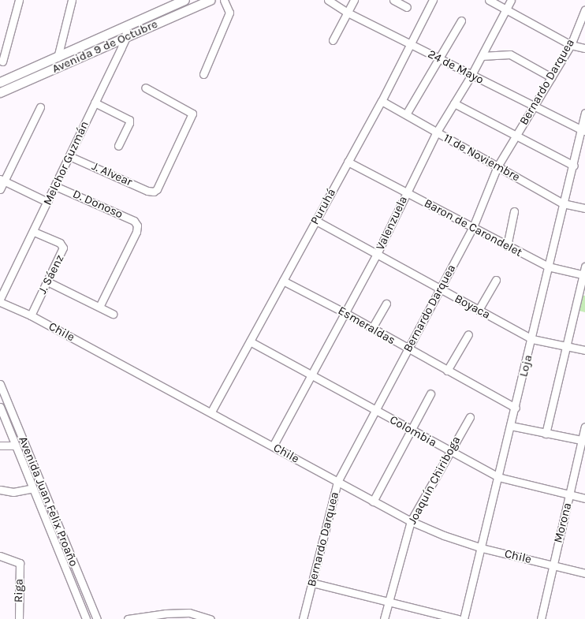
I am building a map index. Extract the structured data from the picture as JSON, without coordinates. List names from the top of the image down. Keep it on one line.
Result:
{"streets":{"main road":["Avenida 9 de Octubre"],"street":["24 de Mayo","Bernardo Darquea","11 de Noviembre","Melchor Guzmán","J. Alvear","D. Donoso","Puruhá","Valenzuela","Baron de Carondelet","J. Sáenz","Boyaca","Esmeraldas","Chile","Loja","Colombia","Joaquín Chiriboga","Avenida Juan Felix Proaño","Morona","Riga"]},"crossings":[["Avenida 9 de Octubre","Melchor Guzmán"],["24 de Mayo","Bernardo Darquea"],["24 de Mayo","Puruhá"],["24 de Mayo","Valenzuela"],["24 de Mayo","Loja"],["Bernardo Darquea","11 de Noviembre"],["Bernardo Darquea","Baron de Carondelet"],["Bernardo Darquea","Boyaca"],["Bernardo Darquea","Esmeraldas"],["Bernardo Darquea","Chile"],["Bernardo Darquea","Colombia"],["11 de Noviembre","Puruhá"],["11 de Noviembre","Valenzuela"],["11 de Noviembre","Loja"],["Melchor Guzmán","J. Alvear"],["Melchor Guzmán","D. Donoso"],["Melchor Guzmán","J. Sáenz"],["Puruhá","Baron de Carondelet"],["Puruhá","Boyaca"],["Puruhá","Esmeraldas"],["Puruhá","Chile"],["Puruhá","Colombia"],["Valenzuela","Baron de Carondelet"],["Valenzuela","Boyaca"],["Valenzuela","Esmeraldas"],["Valenzuela","Chile"],["Valenzuela","Colombia"],["Baron de Carondelet","Loja"],["J. Sáenz","Chile"],["Boyaca","Loja"],["Esmeraldas","Loja"],["Chile","Loja"],["Chile","Joaquín Chiriboga"],["Chile","Morona"],["Loja","Colombia"],["Colombia","Joaquín Chiriboga"],["Colombia","Morona"]]}
